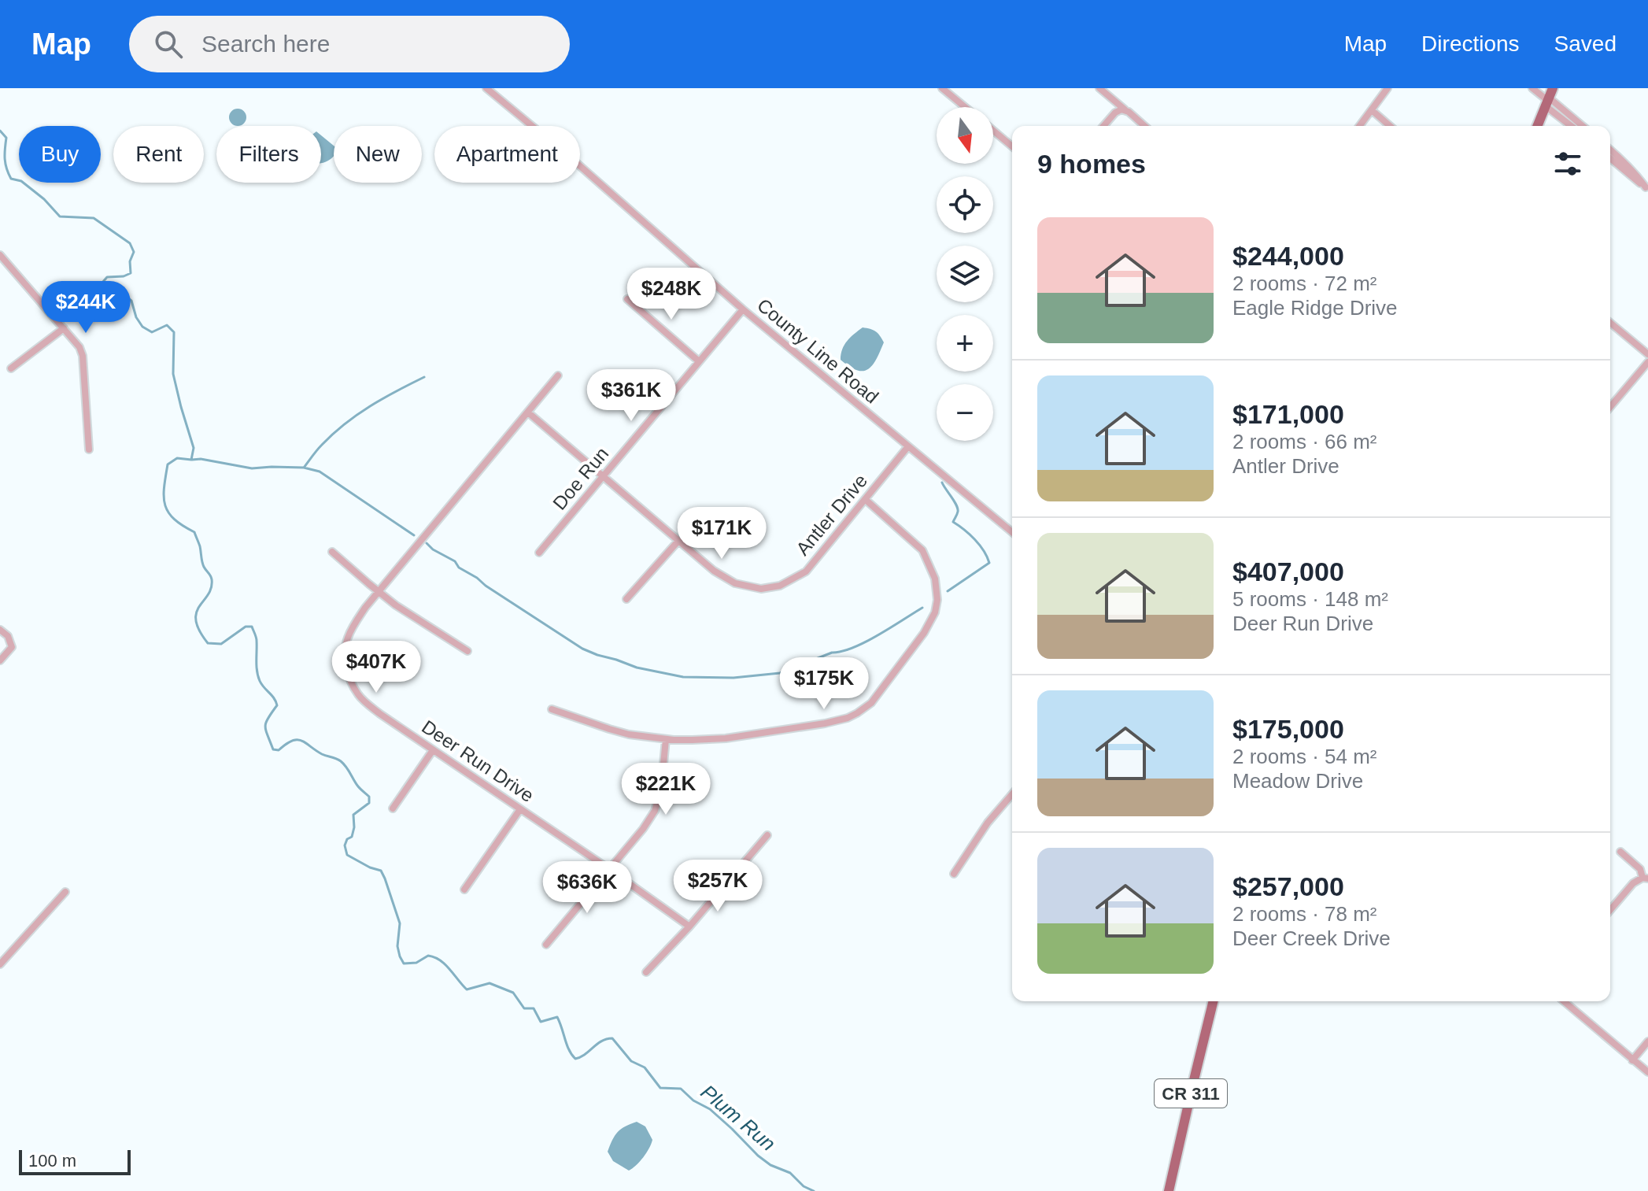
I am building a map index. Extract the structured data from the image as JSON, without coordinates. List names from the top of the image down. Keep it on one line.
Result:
{"streets":{"main road":["CR 311"],"street":["County Line Road","Doe Run","Antler Drive","Deer Run Drive"]},"crossings":[["County Line Road","Doe Run"],["County Line Road","Antler Drive"],["Doe Run","Antler Drive"],["Antler Drive","Deer Run Drive"]],"water":["Plum Run"],"scale_bar":"100 m","north":"bottom","page":{"header":"Map","search":"Search here","nav":["Map","Directions","Saved"],"map_buttons":["+","−"],"chip":["Buy","Rent","Filters","New","Apartment"],"heading":"9 homes","list":[{"name":"$244,000","note":"2 rooms · 72 m² · Eagle Ridge Drive"},{"name":"$171,000","note":"2 rooms · 66 m² · Antler Drive"},{"name":"$407,000","note":"5 rooms · 148 m² · Deer Run Drive"},{"name":"$175,000","note":"2 rooms · 54 m² · Meadow Drive"},{"name":"$257,000","note":"2 rooms · 78 m² · Deer Creek Drive"}],"price":["$248K","$244K","$361K","$171K","$407K","$175K","$221K","$257K","$636K"],"scale":"100 m"}}
